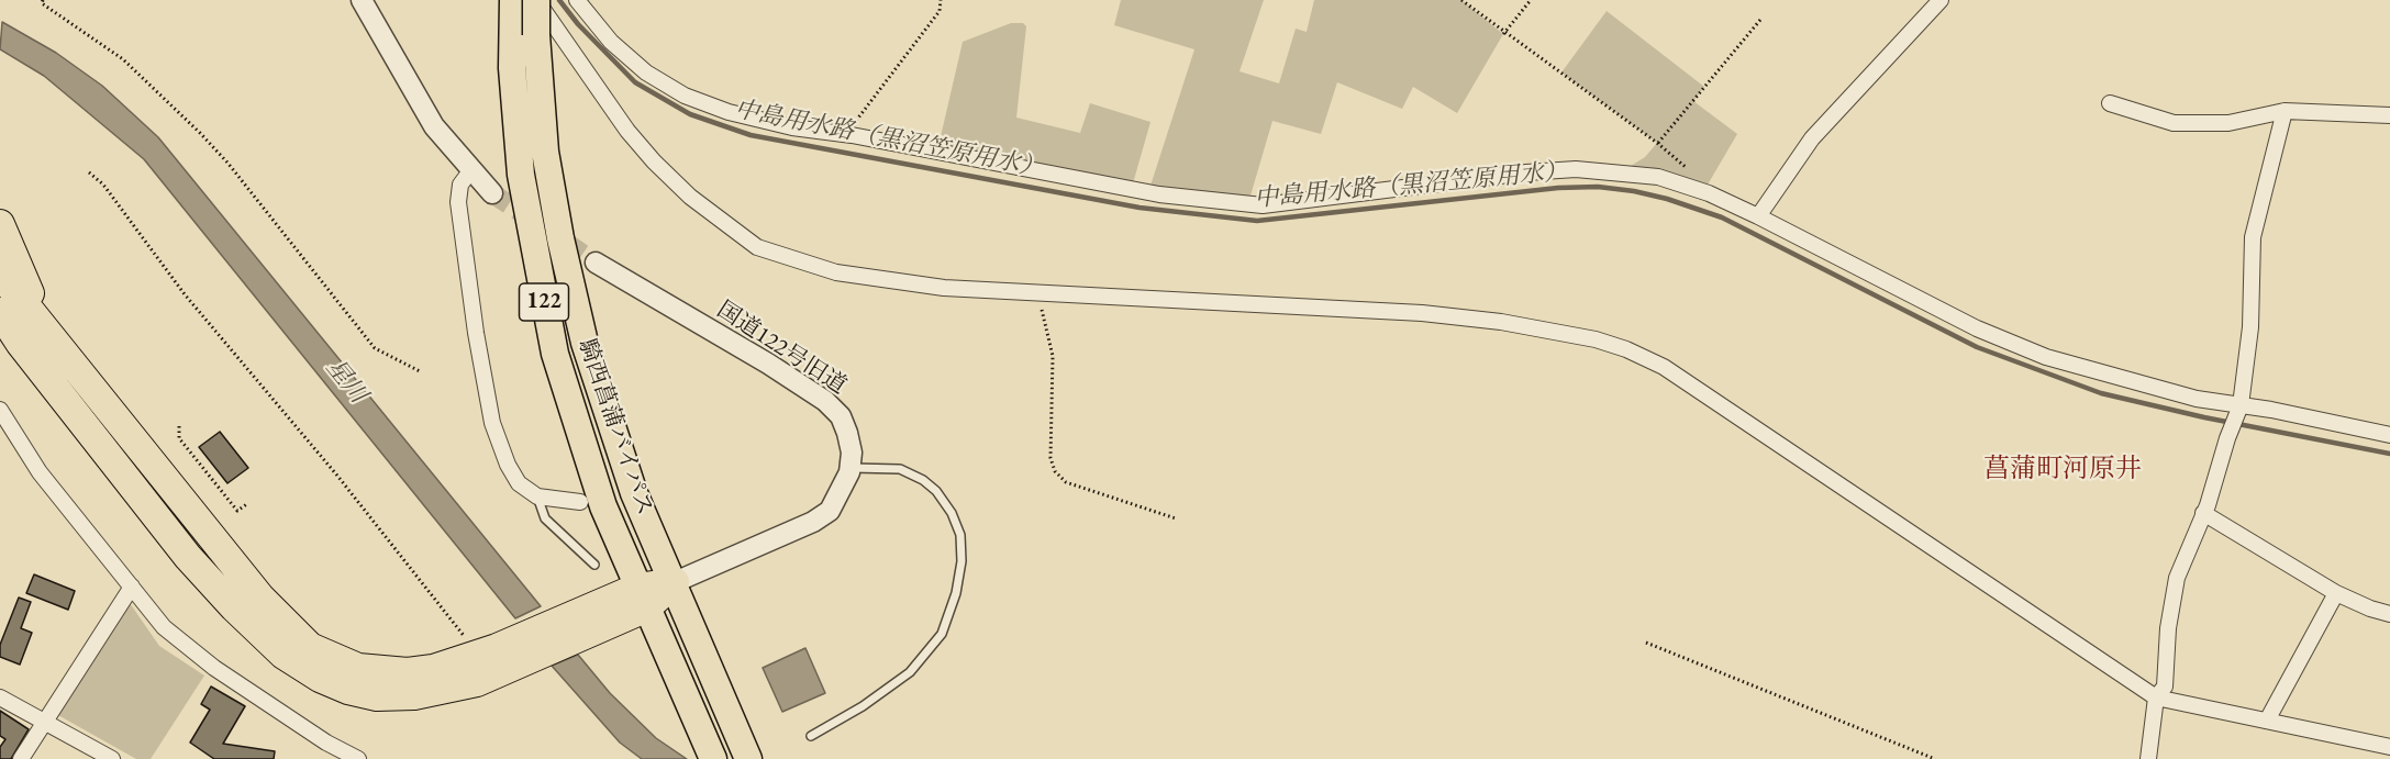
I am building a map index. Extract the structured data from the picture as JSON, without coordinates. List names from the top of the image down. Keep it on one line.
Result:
{"streets":{"highway":["122","騎西菖蒲バイパス"],"street":["国道122号旧道"]},"crossings":[["国道122号旧道","騎西菖蒲バイパス"]],"districts":["菖蒲町河原井"],"water":["中島用水路（黒沼笠原用水）","星川"]}
